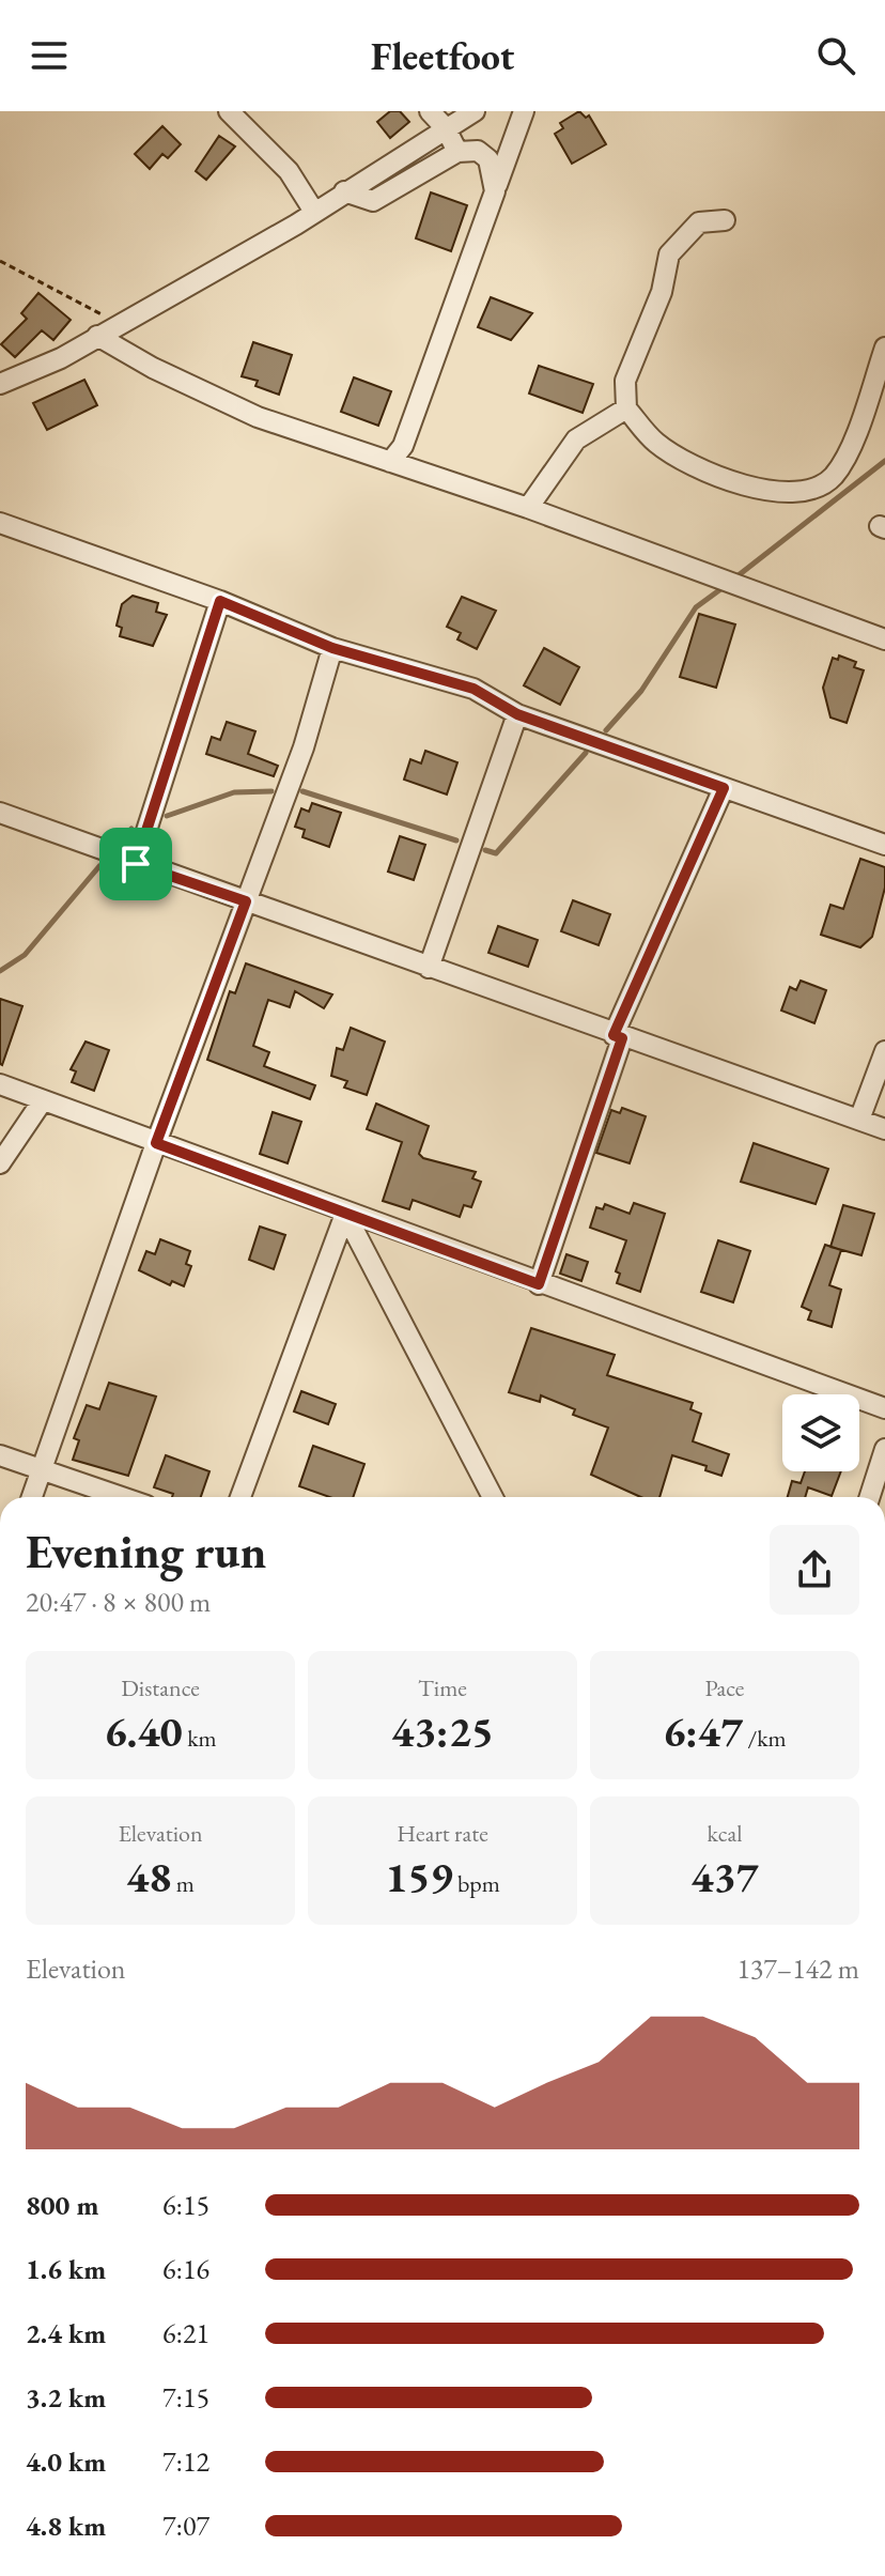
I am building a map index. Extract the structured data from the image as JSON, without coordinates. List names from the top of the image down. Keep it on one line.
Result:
{"page":{"header":"Fleetfoot","heading":["Evening run","20:47 · 8 × 800 m"],"stats":[["Distance","6.40 km"],["Time","43:25"],["Pace","6:47 /km"],["Elevation","48 m"],["Heart rate","159 bpm"],["kcal","437"]],"chart":["Elevation","137–142 m"],"list":[{"name":"800 m","note":"6:15"},{"name":"1.6 km","note":"6:16"},{"name":"2.4 km","note":"6:21"},{"name":"3.2 km","note":"7:15"},{"name":"4.0 km","note":"7:12"},{"name":"4.8 km","note":"7:07"}]}}
